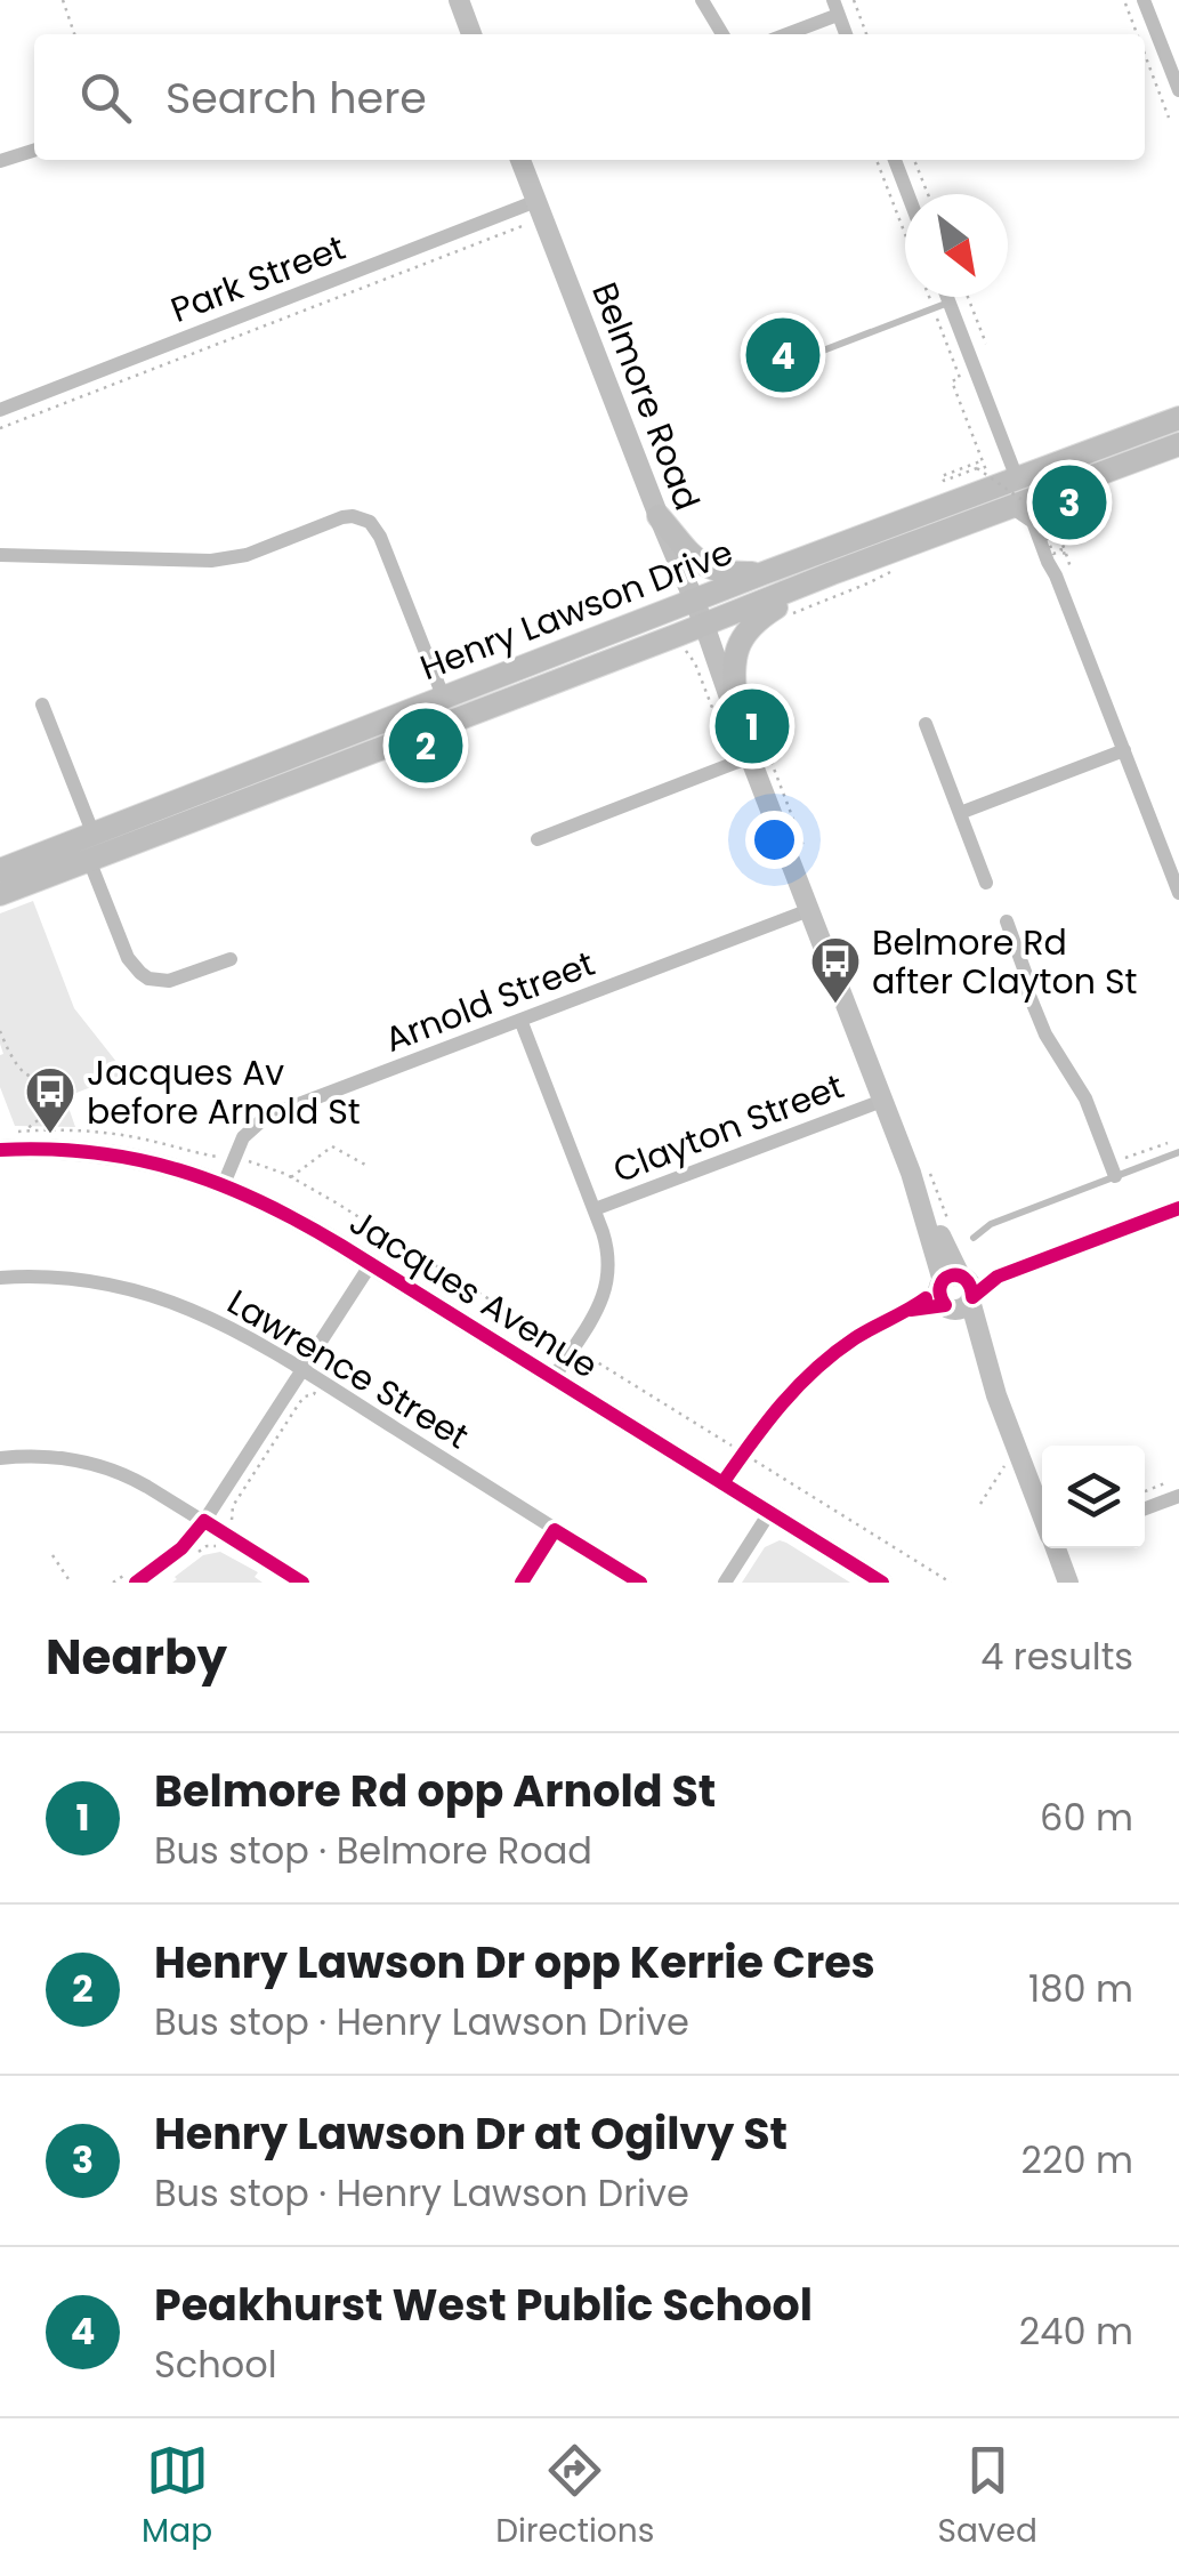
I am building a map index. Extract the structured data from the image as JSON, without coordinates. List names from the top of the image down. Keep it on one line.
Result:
{"streets":{"main road":["Belmore Road","Henry Lawson Drive","Jacques Avenue"],"street":["Park Street","Arnold Street","Clayton Street","Lawrence Street"]},"crossings":[["Park Street","Belmore Road"],["Belmore Road","Henry Lawson Drive"],["Belmore Road","Arnold Street"],["Belmore Road","Clayton Street"],["Arnold Street","Jacques Avenue"]],"places":{"bus stop":["Belmore Rd after Clayton St","Jacques Av before Arnold St"]},"north":"bottom right","page":{"search":"Search here","pins":["4","3","1","2"],"heading":["Nearby","4 results"],"list":[{"mark":"1","name":"Belmore Rd opp Arnold St","note":"Bus stop · Belmore Road","value":"60 m"},{"mark":"2","name":"Henry Lawson Dr opp Kerrie Cres","note":"Bus stop · Henry Lawson Drive","value":"180 m"},{"mark":"3","name":"Henry Lawson Dr at Ogilvy St","note":"Bus stop · Henry Lawson Drive","value":"220 m"},{"mark":"4","name":"Peakhurst West Public School","note":"School","value":"240 m"}],"nav":["Map","Directions","Saved"]}}
